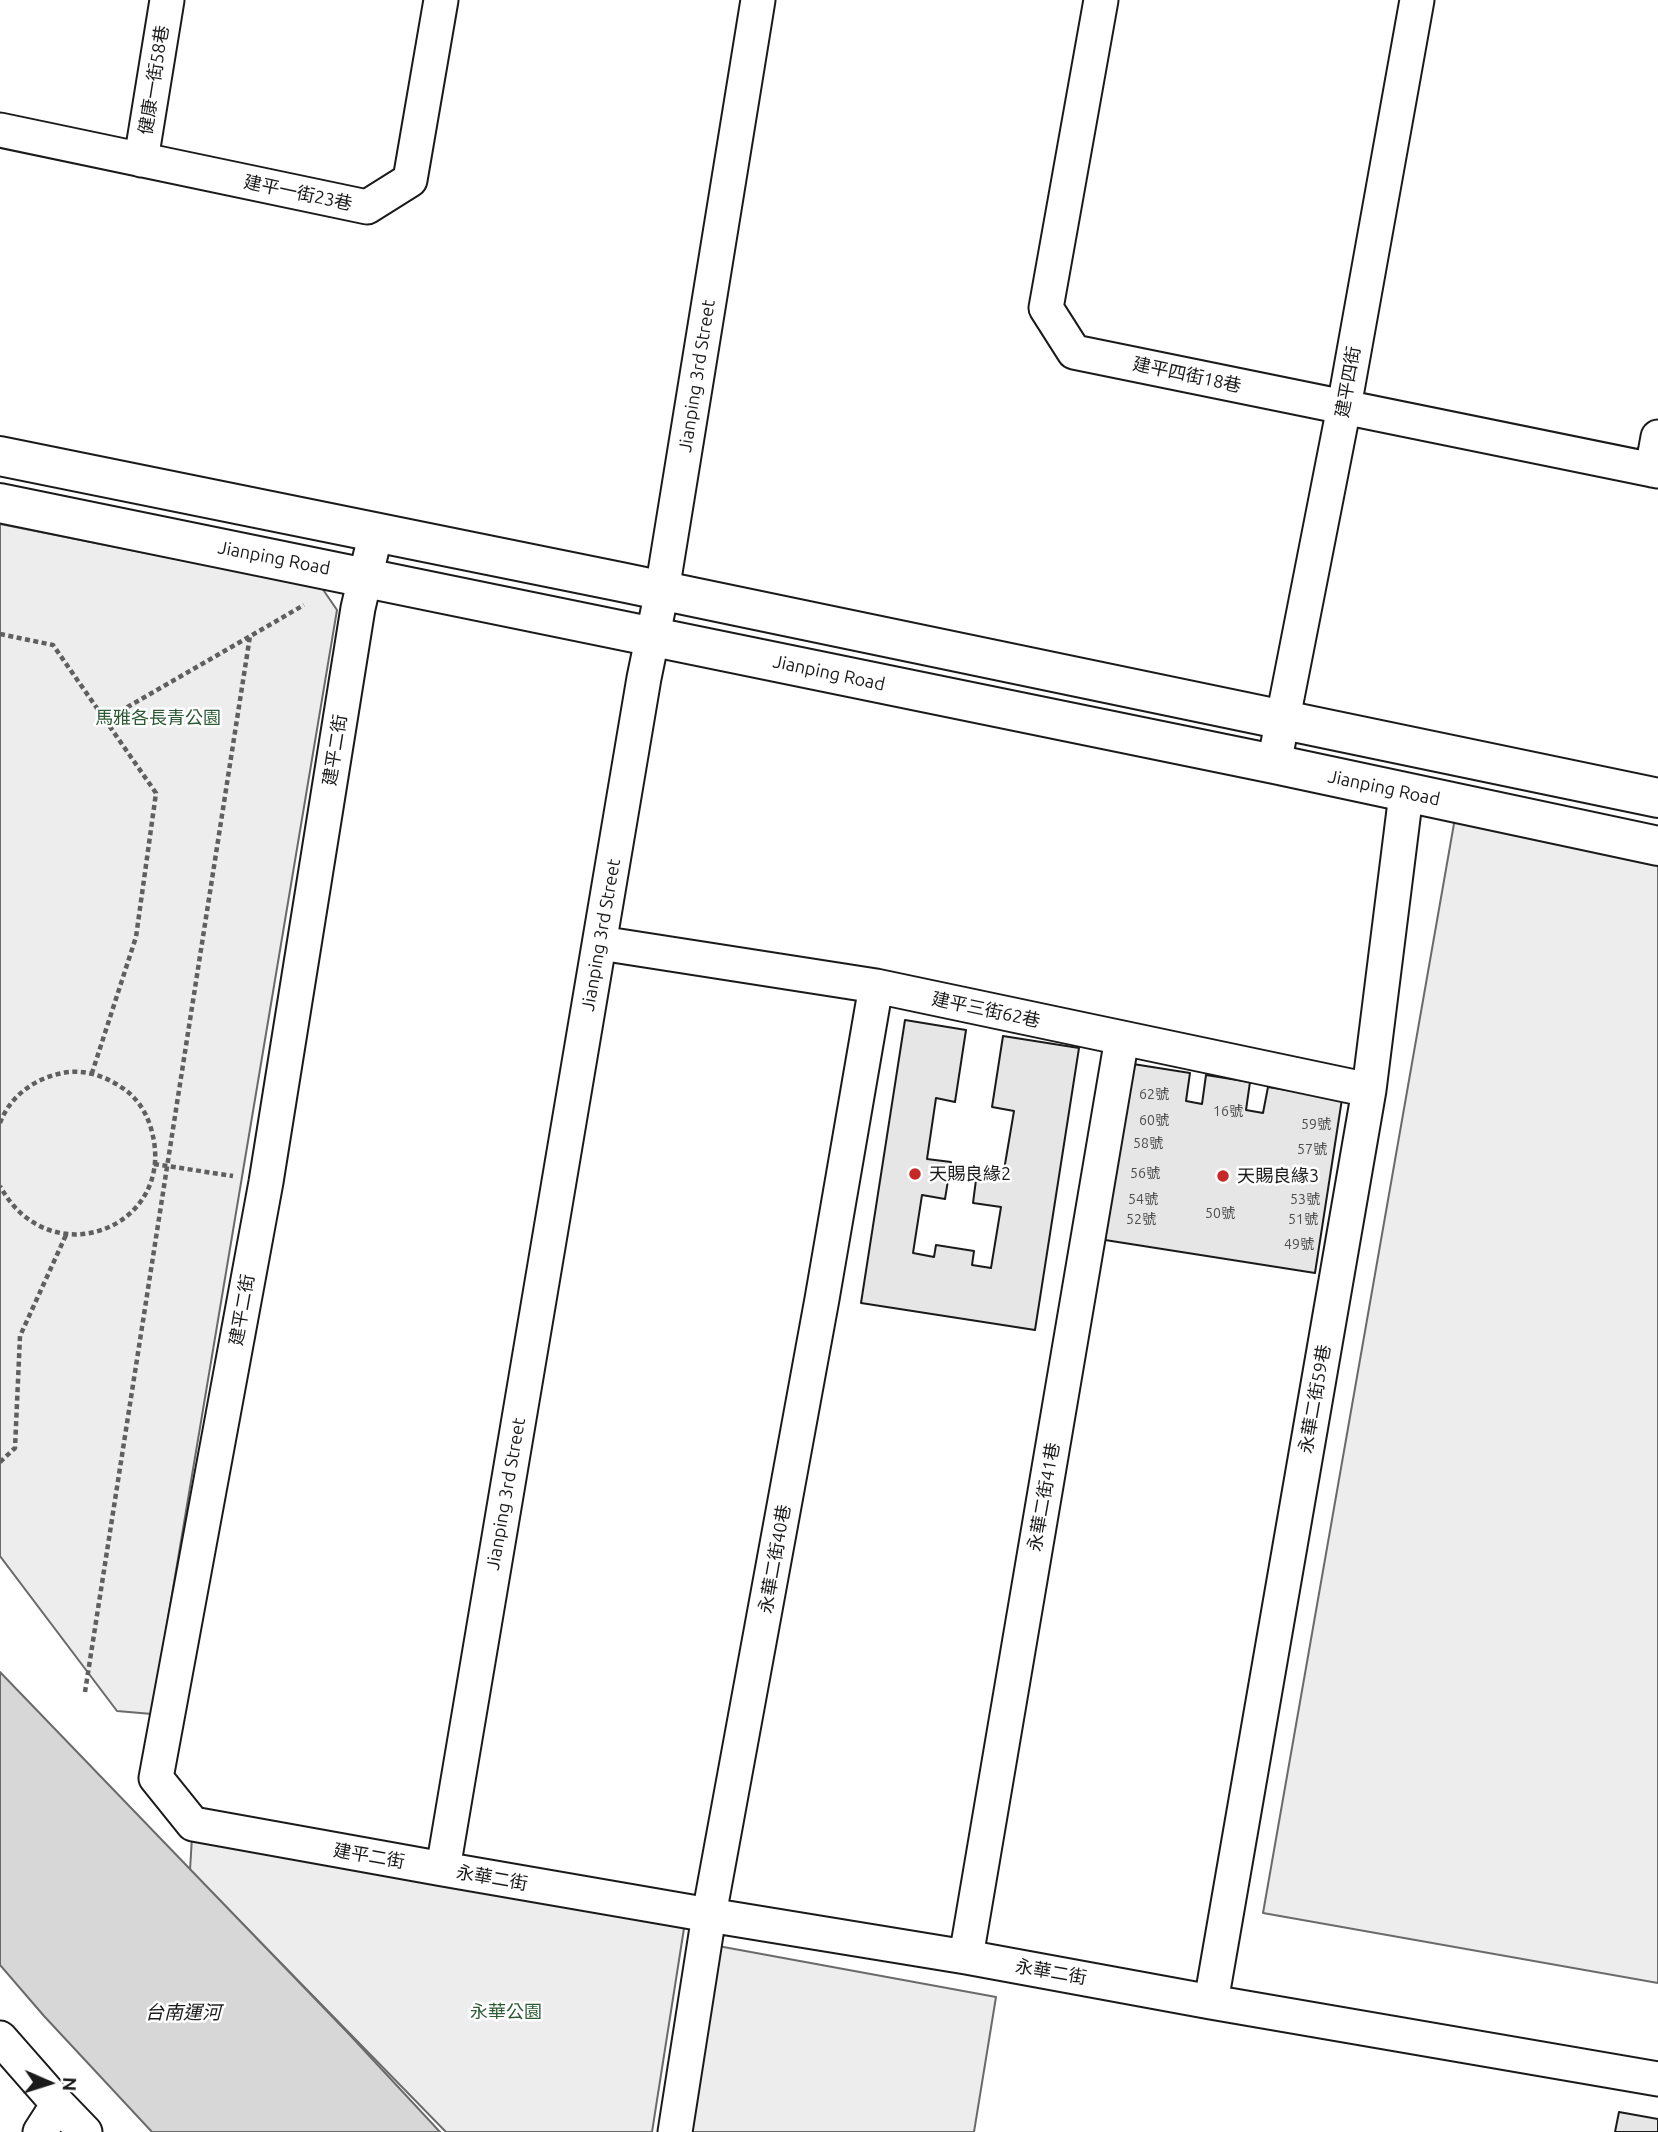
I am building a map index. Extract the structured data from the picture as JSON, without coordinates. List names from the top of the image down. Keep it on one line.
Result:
{"streets":{"street":["健康一街58巷","建平一街23巷","建平四街18巷","Jianping 3rd Street","建平四街","Jianping Road","建平二街","建平三街62巷","永華二街59巷","永華二街41巷","永華二街40巷","永華二街"]},"crossings":[["健康一街58巷","建平一街23巷"],["建平四街18巷","建平四街"],["Jianping 3rd Street","Jianping Road"],["Jianping 3rd Street","建平二街"],["Jianping 3rd Street","建平三街62巷"],["Jianping 3rd Street","永華二街"],["建平四街","Jianping Road"],["Jianping Road","建平二街"],["Jianping Road","永華二街59巷"],["建平二街","永華二街"],["建平三街62巷","永華二街59巷"],["建平三街62巷","永華二街41巷"],["建平三街62巷","永華二街40巷"],["永華二街59巷","永華二街"],["永華二街41巷","永華二街"],["永華二街40巷","永華二街"]],"water":["台南運河"],"parks":["馬雅各長青公園","永華公園"],"places":["天賜良緣2","天賜良緣3"],"house_numbers":["62號","16號","60號","59號","58號","57號","56號","54號","53號","50號","52號","51號","49號"],"north":"right"}
